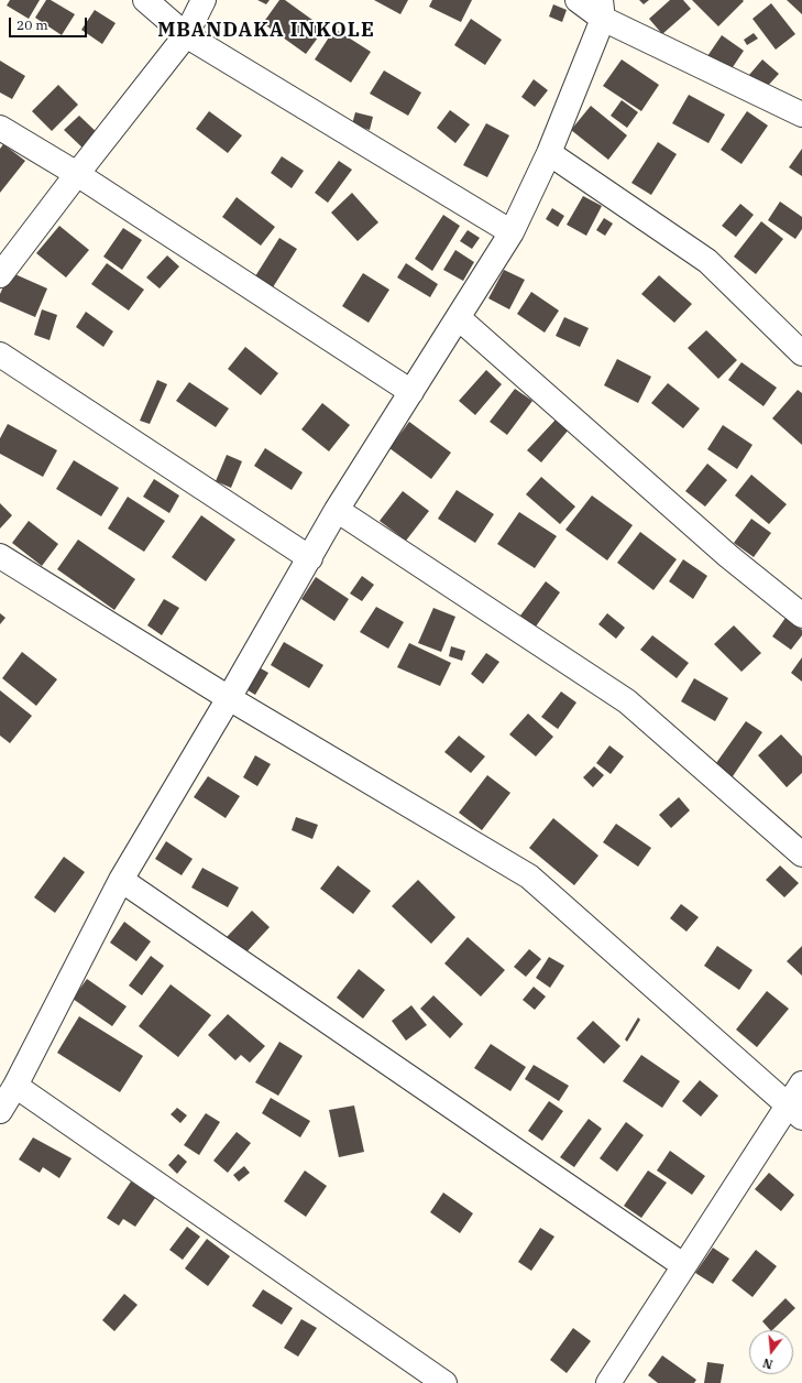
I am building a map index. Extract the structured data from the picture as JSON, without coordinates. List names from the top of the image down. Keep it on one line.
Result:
{"districts":["MBANDAKA INKOLE"],"scale_bar":"20 m","north":"bottom"}
